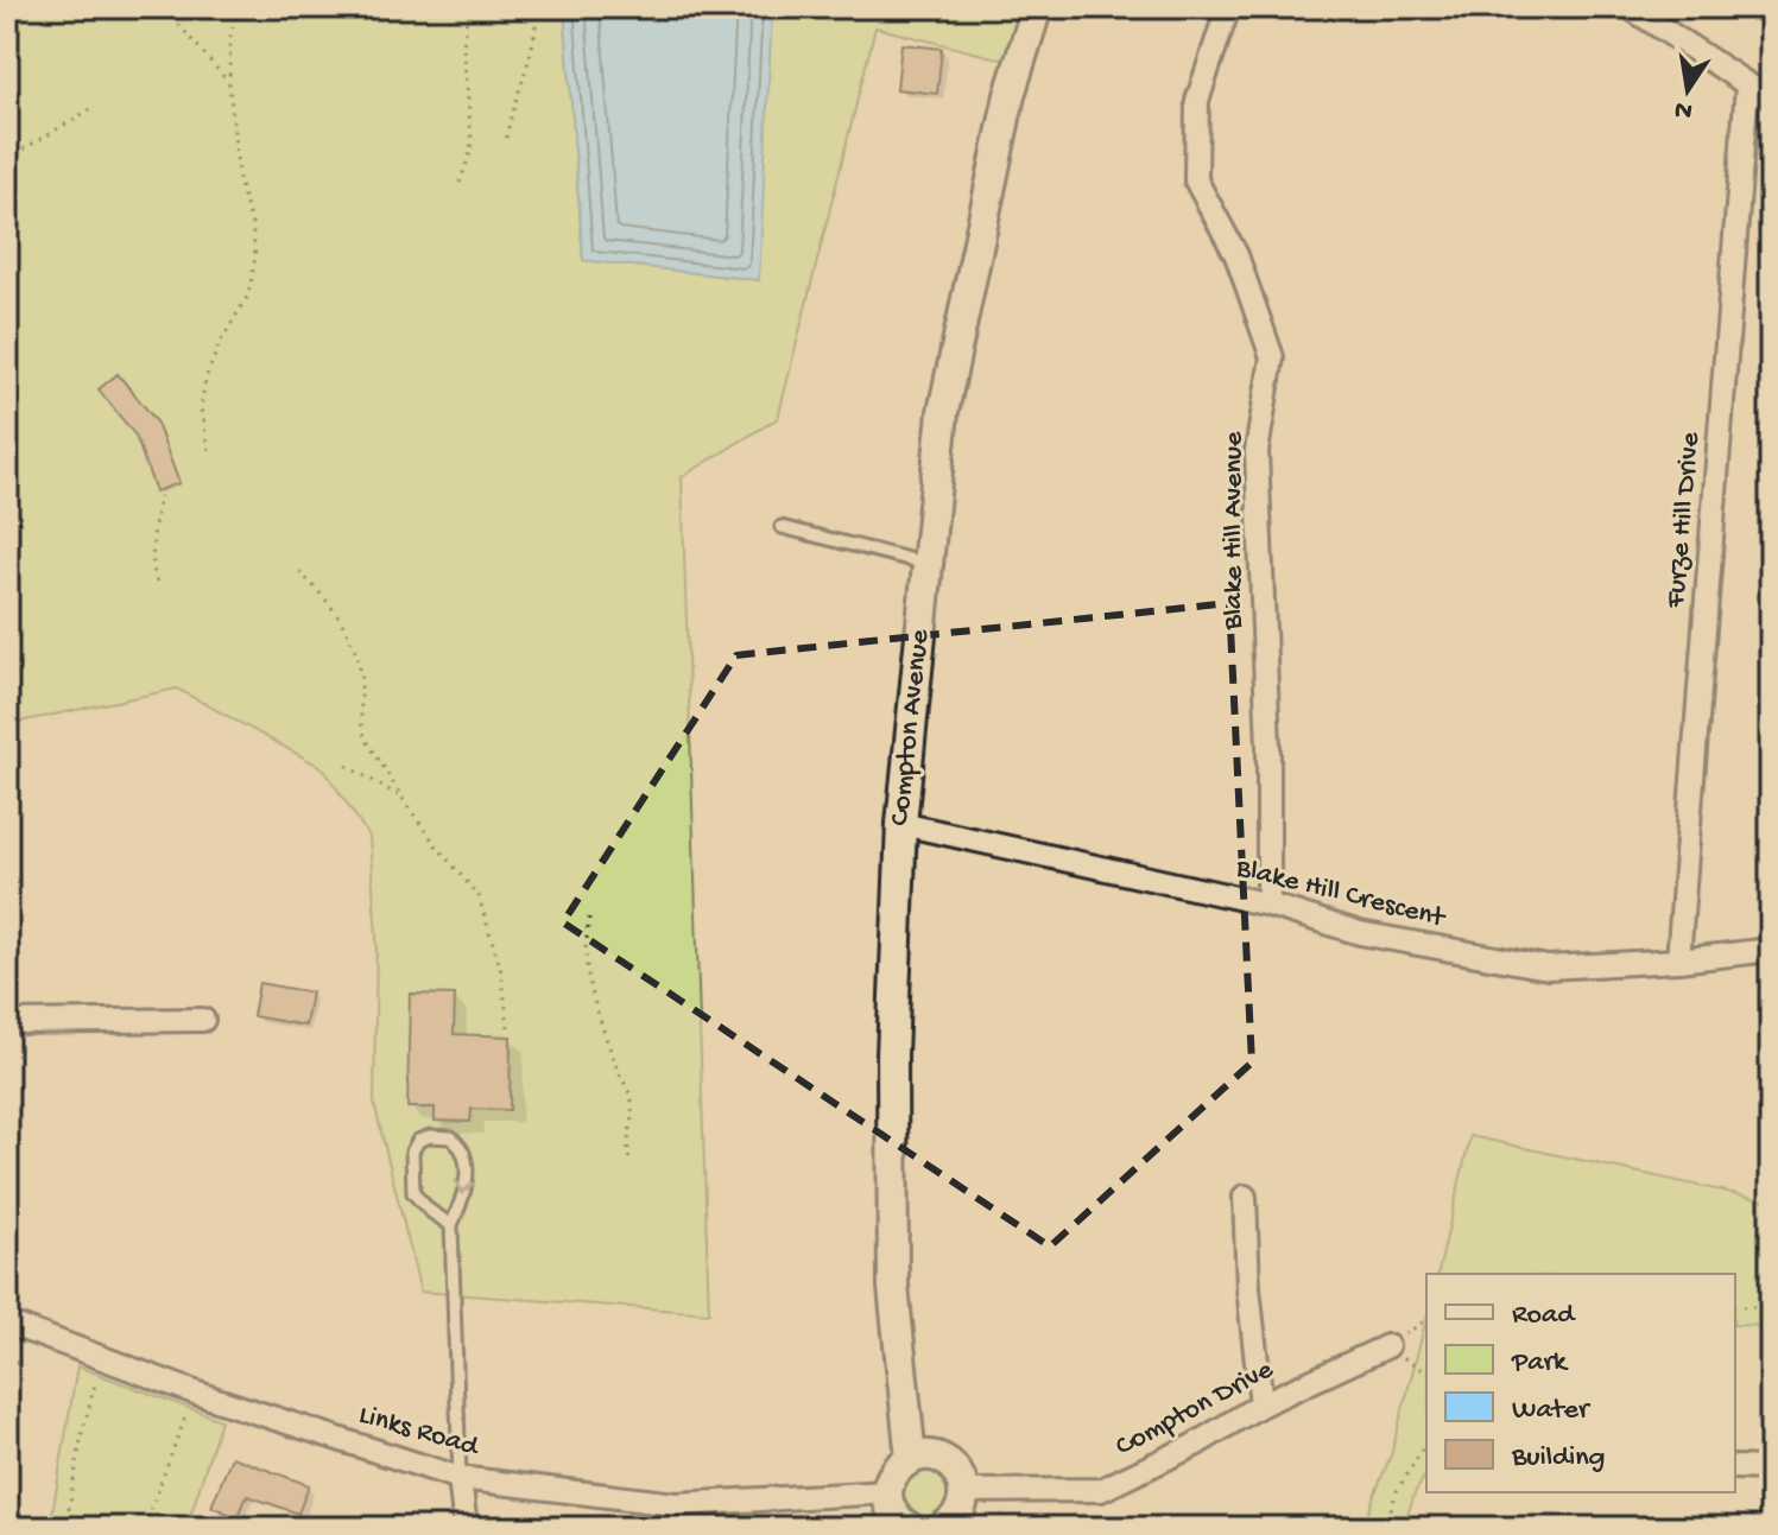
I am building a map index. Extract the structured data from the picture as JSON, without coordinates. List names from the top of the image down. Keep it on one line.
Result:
{"streets":{"street":["Furze Hill Drive","Blake Hill Avenue","Compton Avenue","Blake Hill Crescent","Compton Drive","Links Road"]},"crossings":[["Furze Hill Drive","Blake Hill Crescent"],["Blake Hill Avenue","Blake Hill Crescent"],["Compton Avenue","Blake Hill Crescent"]],"legend":["Road","Park","Water","Building"],"north":"bottom"}
